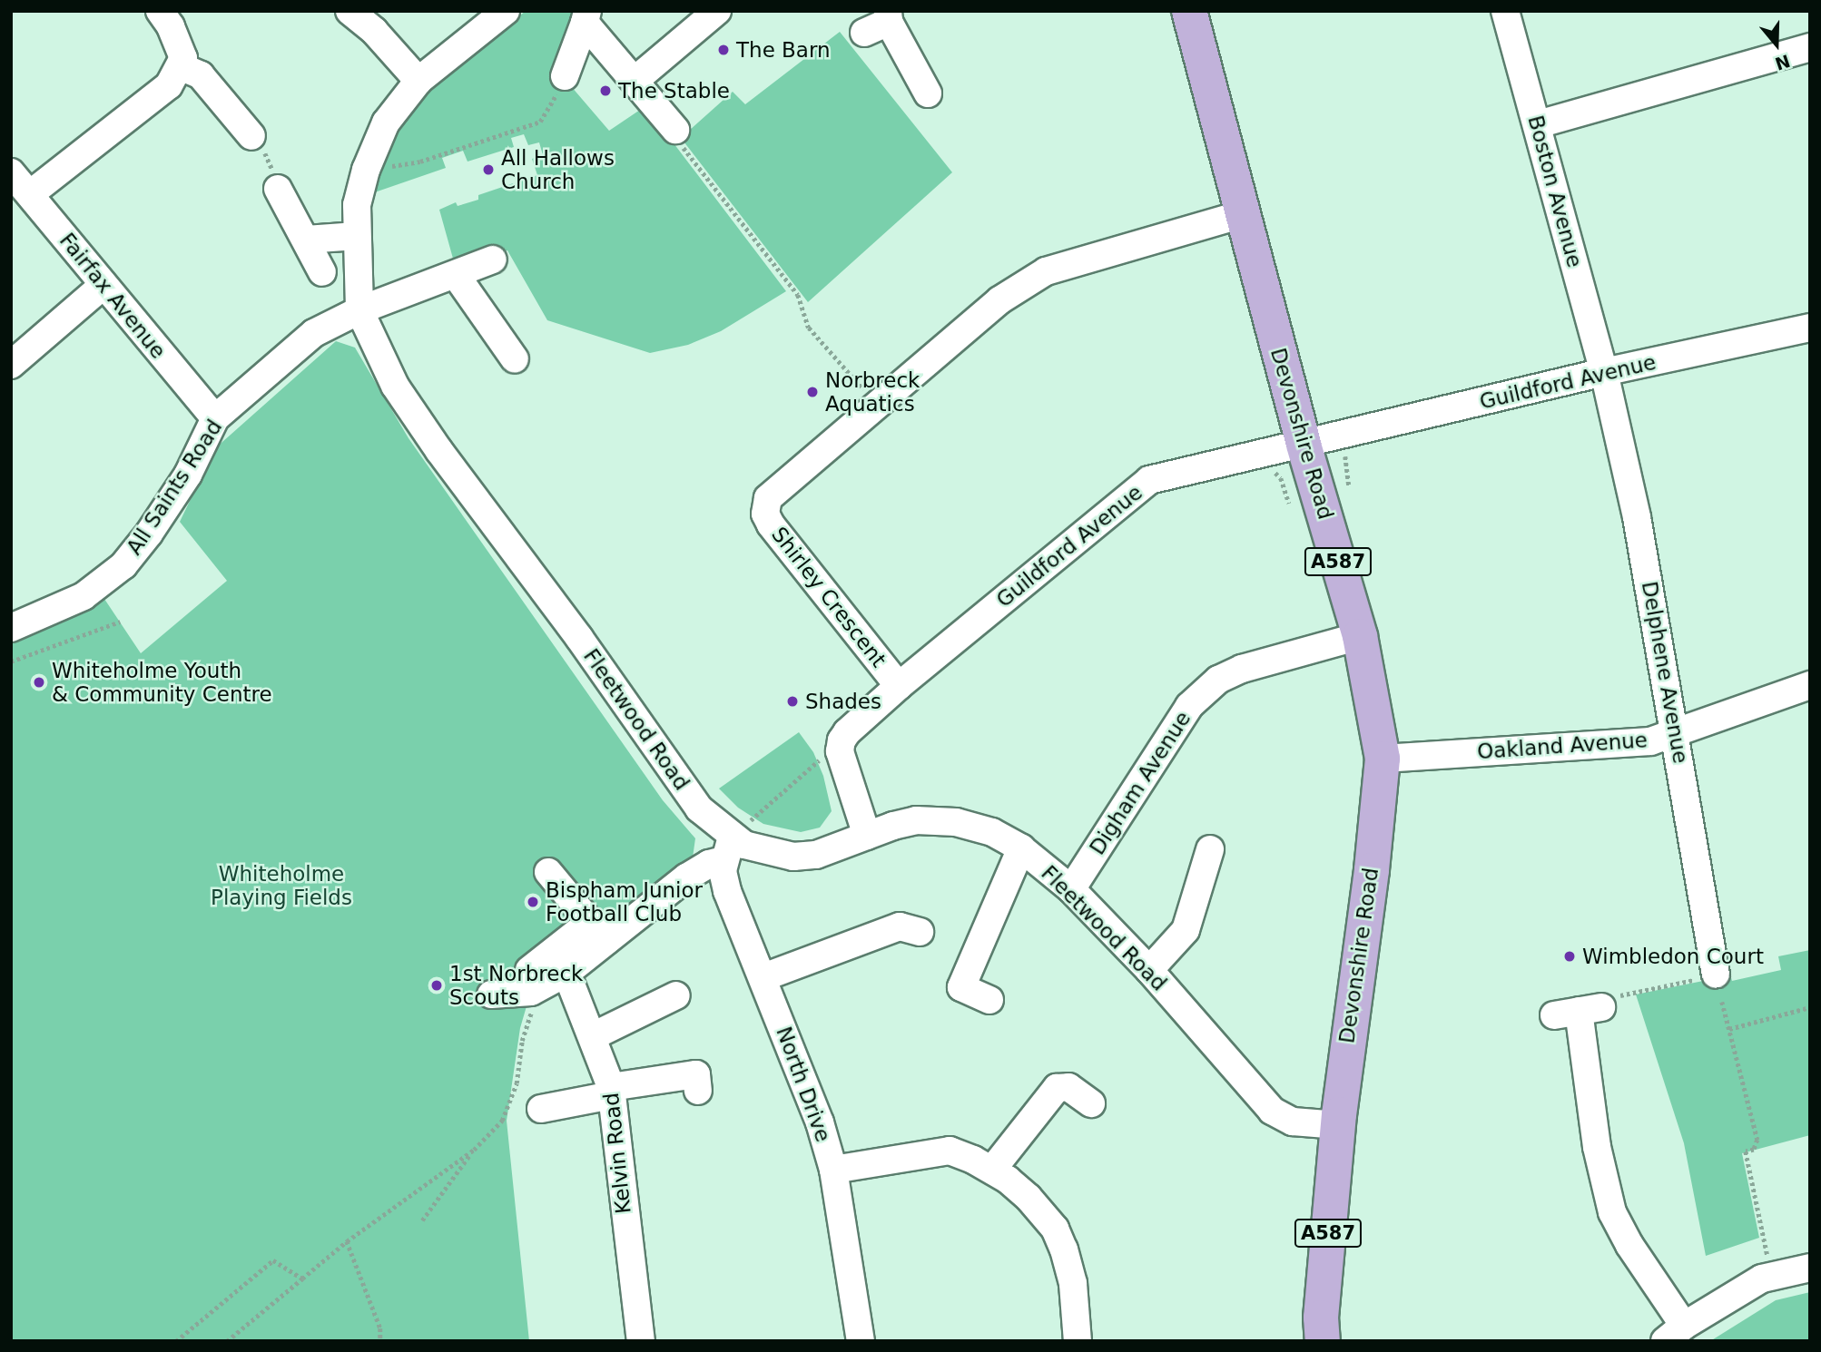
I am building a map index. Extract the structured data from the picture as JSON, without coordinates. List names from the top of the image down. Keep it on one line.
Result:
{"streets":{"main road":["Devonshire Road","A587"],"street":["Boston Avenue","Fairfax Avenue","Guildford Avenue","All Saints Road","Shirley Crescent","Delphene Avenue","Fleetwood Road","Oakland Avenue","Digham Avenue","North Drive","Kelvin Road"]},"crossings":[["Boston Avenue","Guildford Avenue"],["Boston Avenue","Delphene Avenue"],["Fairfax Avenue","All Saints Road"],["Guildford Avenue","Devonshire Road"],["Guildford Avenue","Shirley Crescent"],["Guildford Avenue","Delphene Avenue"],["Devonshire Road","A587"],["Devonshire Road","Shirley Crescent"],["Devonshire Road","Fleetwood Road"],["Devonshire Road","Oakland Avenue"],["Devonshire Road","Digham Avenue"],["All Saints Road","Fleetwood Road"],["A587","Fleetwood Road"],["Delphene Avenue","Oakland Avenue"],["Fleetwood Road","Digham Avenue"],["Fleetwood Road","North Drive"]],"parks":["Whiteholme Playing Fields"],"places":["The Barn","The Stable","All Hallows Church","Norbreck Aquatics","Whiteholme Youth & Community Centre","Shades","Bispham Junior Football Club","Wimbledon Court","1st Norbreck Scouts"],"north":"bottom"}
